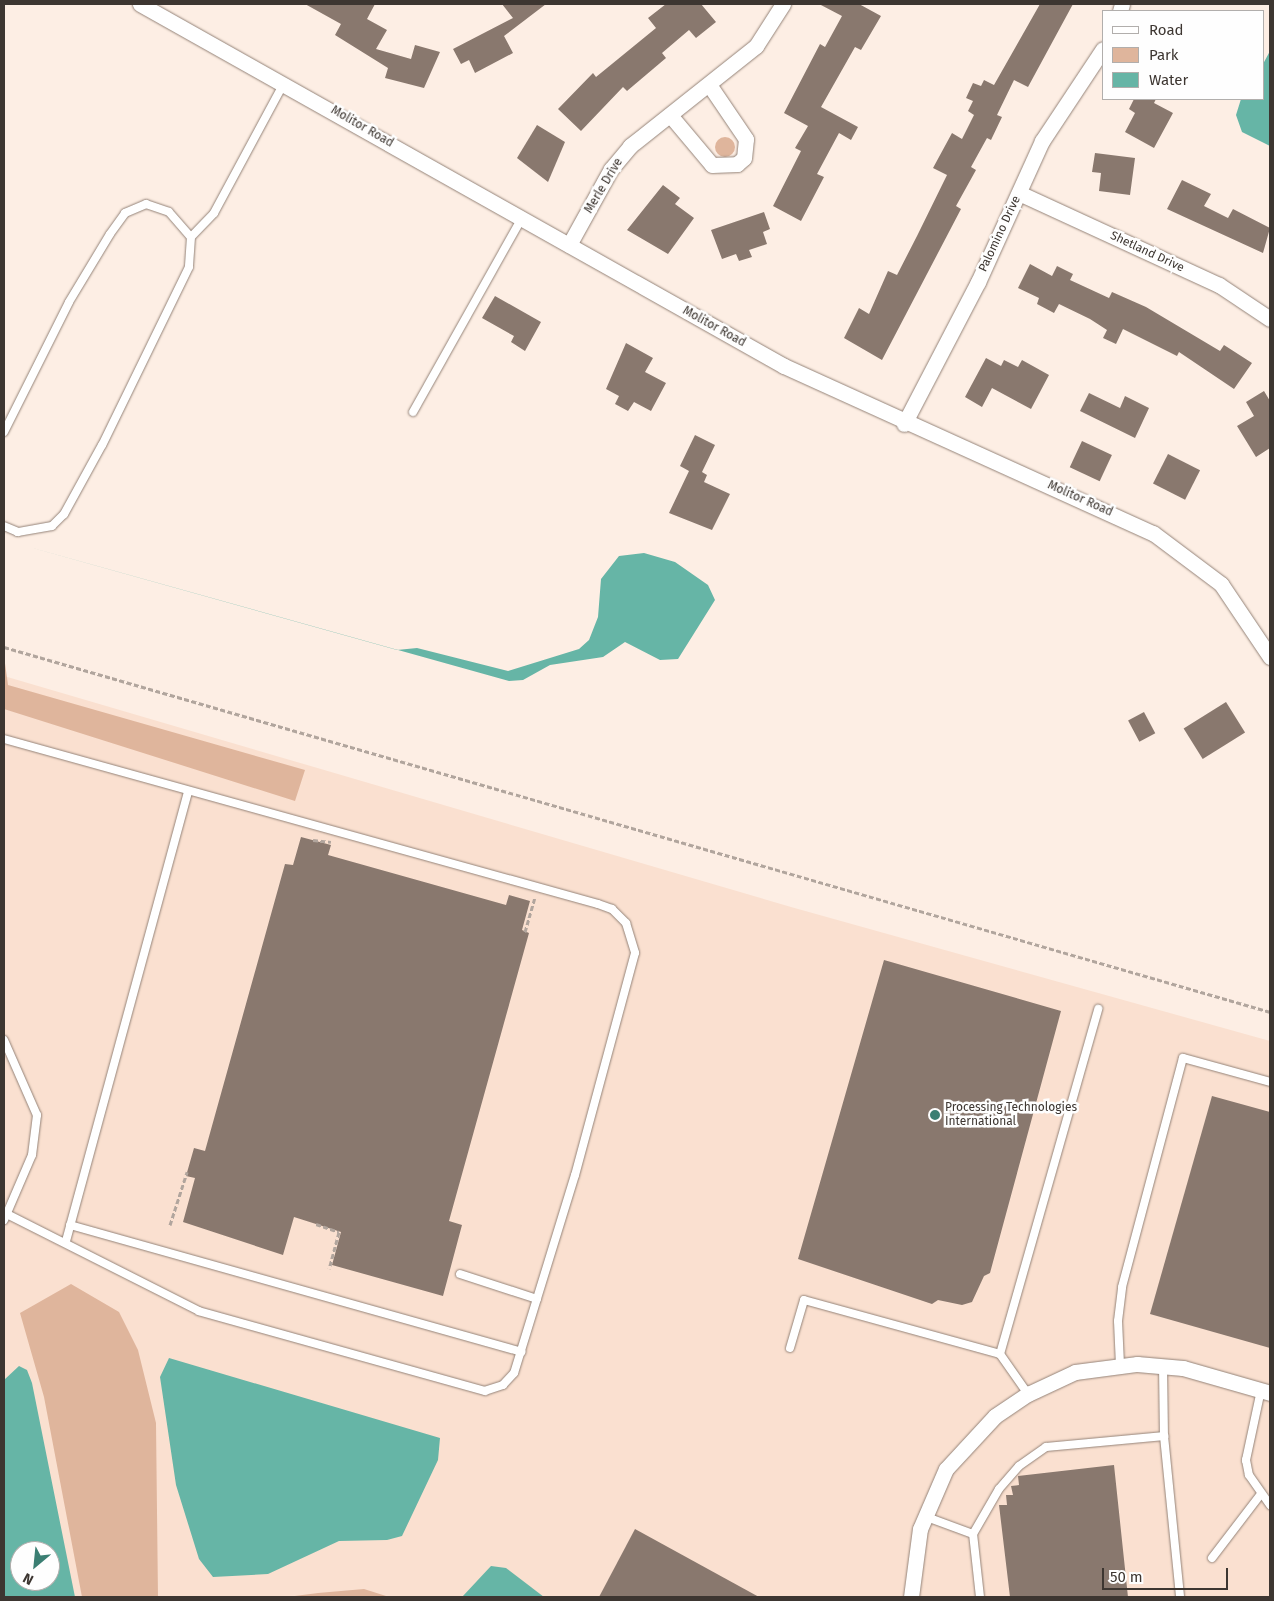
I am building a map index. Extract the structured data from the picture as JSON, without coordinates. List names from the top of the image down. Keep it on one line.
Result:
{"streets":{"street":["Molitor Road","Merle Drive","Palomino Drive","Shetland Drive"]},"crossings":[["Molitor Road","Merle Drive"],["Molitor Road","Palomino Drive"],["Palomino Drive","Shetland Drive"]],"places":["Processing Technologies International"],"legend":["Road","Park","Water"],"scale_bar":"50 m","north":"bottom left"}
